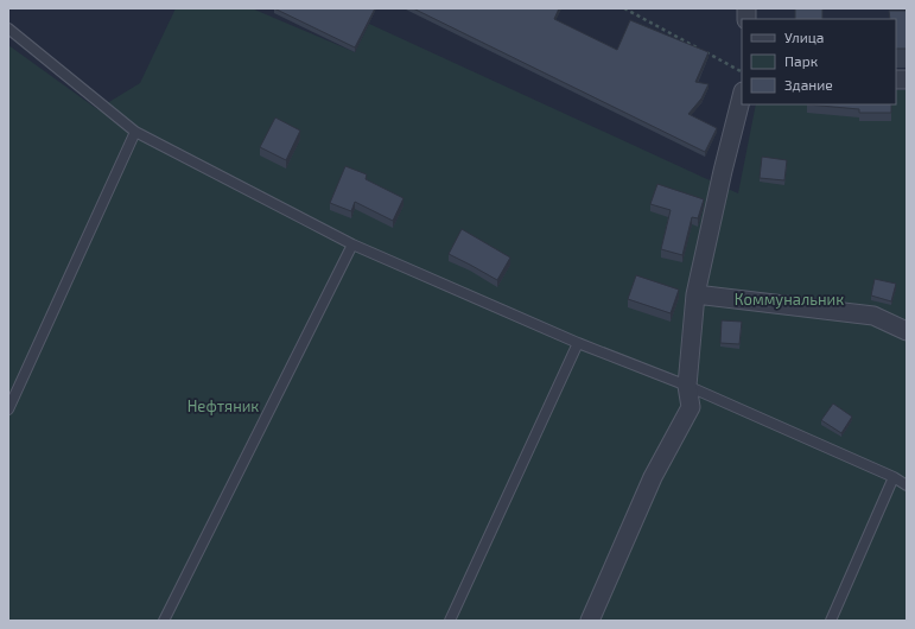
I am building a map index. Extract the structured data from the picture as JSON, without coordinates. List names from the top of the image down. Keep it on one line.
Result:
{"parks":["Коммунальник","Нефтяник"],"legend":["Улица","Парк","Здание"]}
